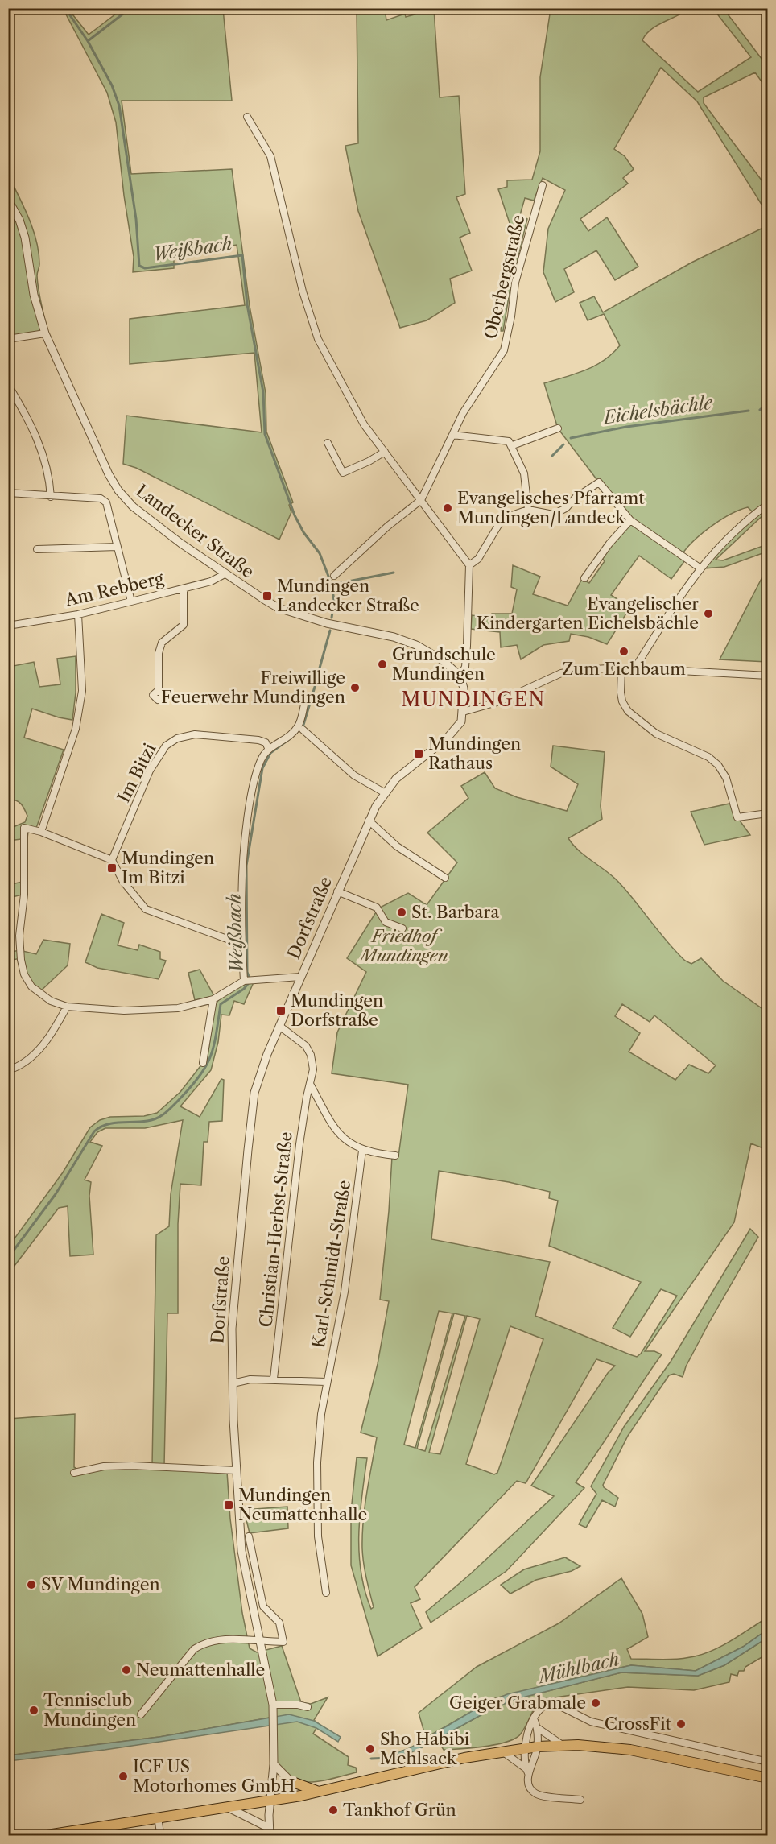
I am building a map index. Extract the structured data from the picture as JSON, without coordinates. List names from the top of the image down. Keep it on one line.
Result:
{"streets":{"street":["Oberbergstraße","Landecker Straße","Am Rebberg","Im Bitzi","Dorfstraße","Christian-Herbst-Straße","Karl-Schmidt-Straße"]},"crossings":[["Landecker Straße","Am Rebberg"]],"districts":["MUNDINGEN"],"water":["Weißbach","Eichelsbächle","Mühlbach"],"parks":["Friedhof Mundingen"],"places":{"other":["Evangelisches Pfarramt Mundingen/Landeck","Evangelischer Kindergarten Eichelsbächle","Zum Eichbaum","Grundschule Mundingen","Freiwillige Feuerwehr Mundingen","St. Barbara","SV Mundingen","Neumattenhalle","Geiger Grabmale","Tennisclub Mundingen","CrossFit","Sho Habibi Mehlsack","ICF US Motorhomes GmbH","Tankhof Grün"],"transit":["Mundingen Landecker Straße","Mundingen Rathaus","Mundingen Im Bitzi","Mundingen Dorfstraße","Mundingen Neumattenhalle"]}}
